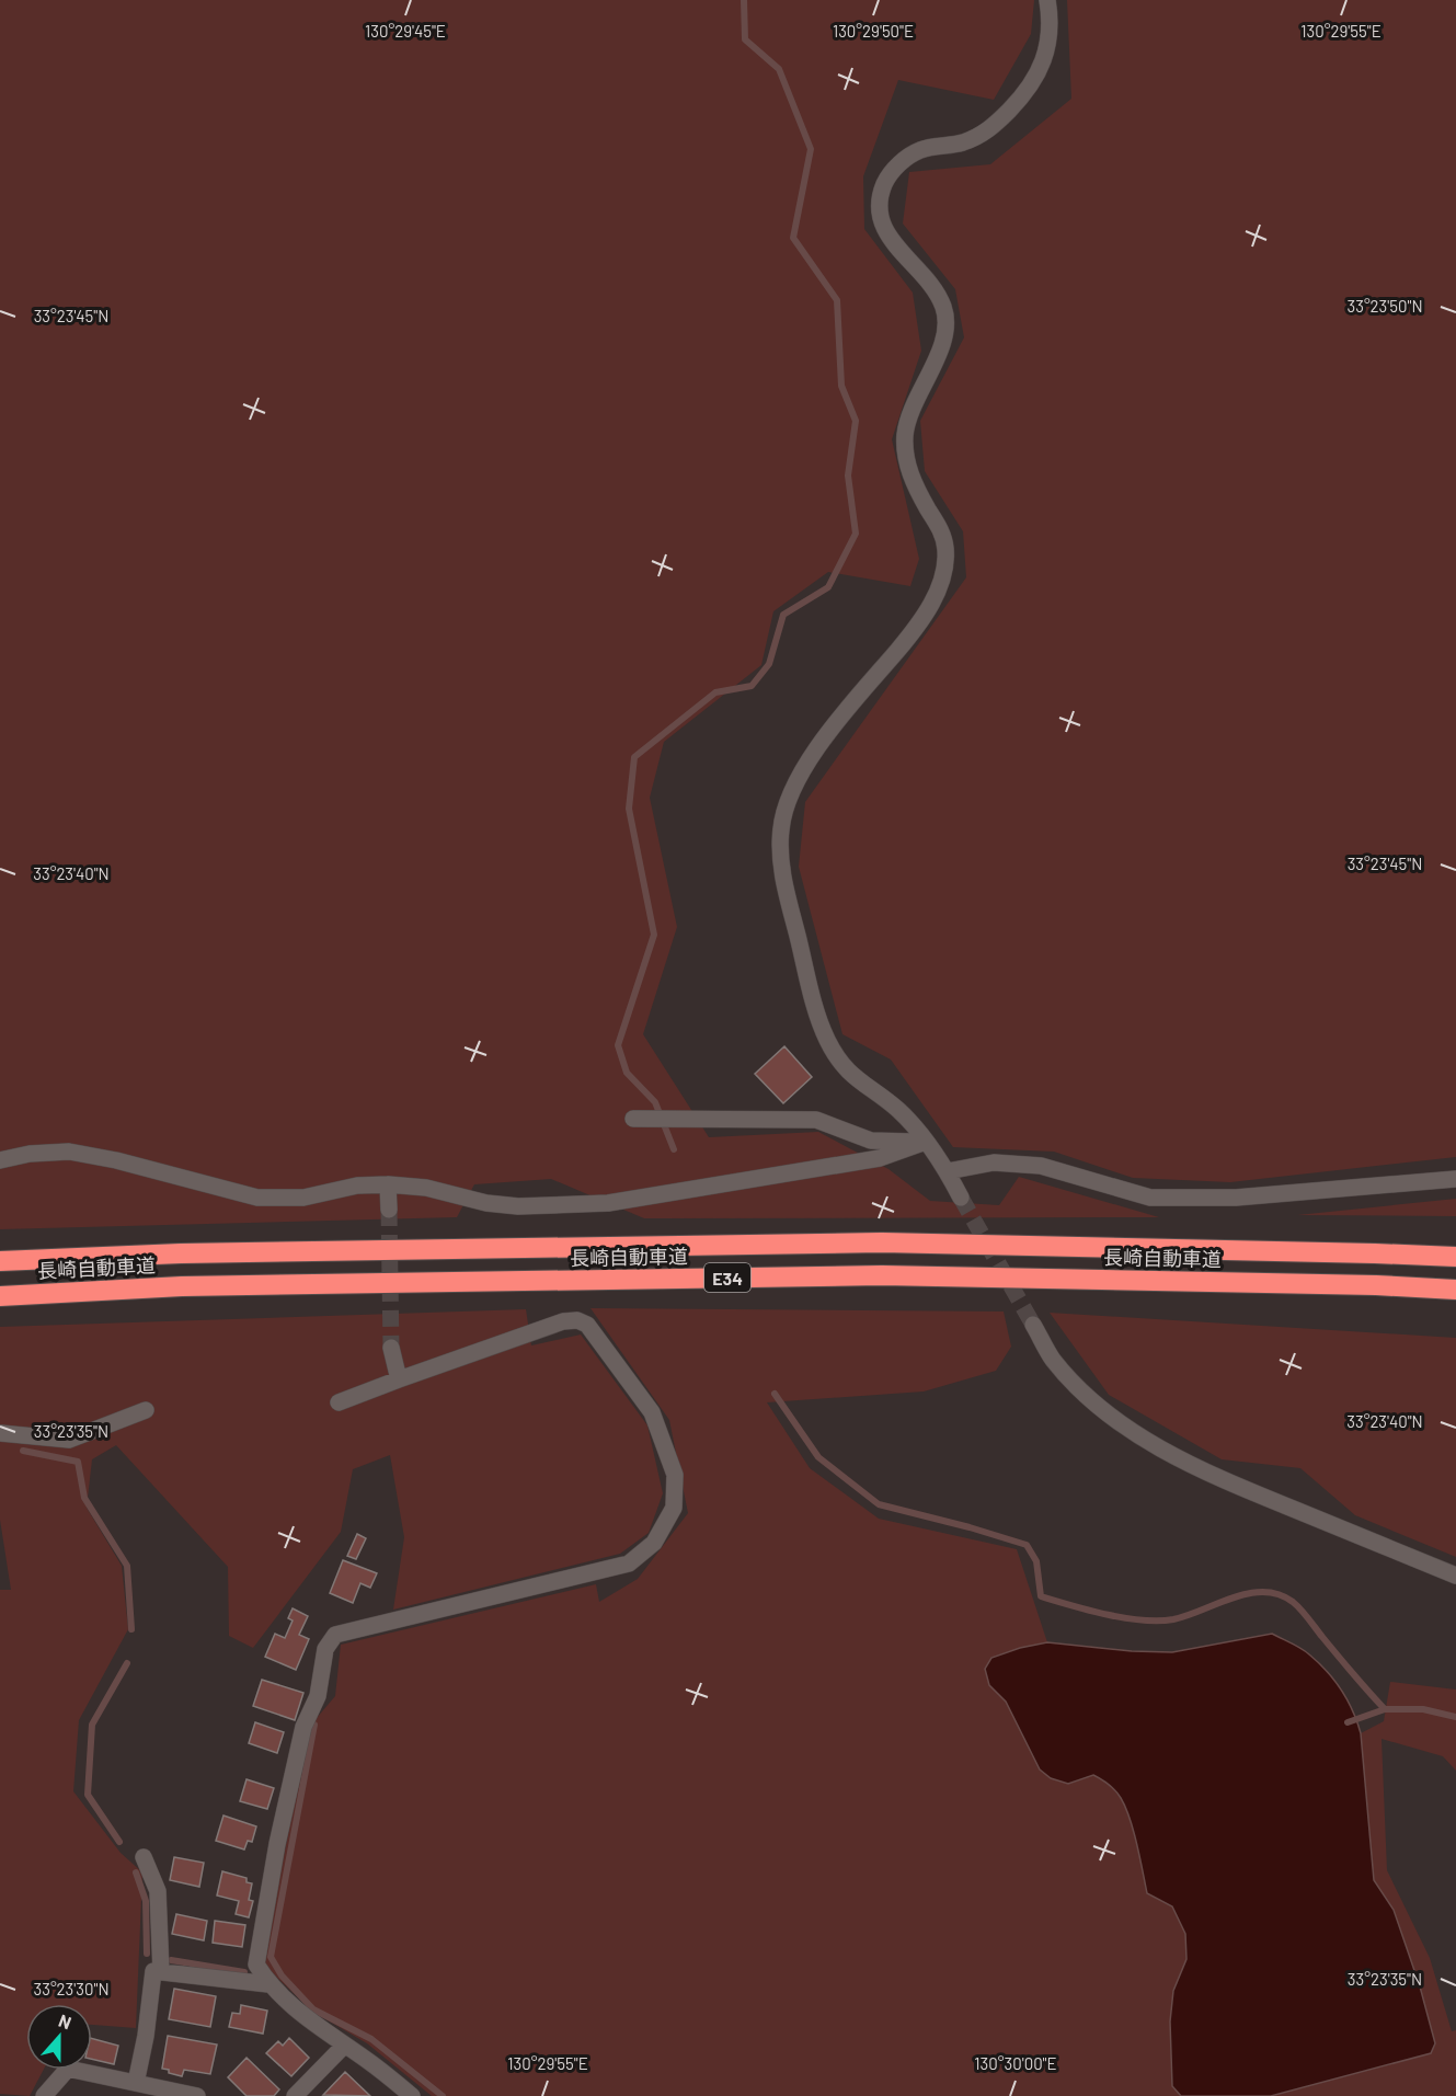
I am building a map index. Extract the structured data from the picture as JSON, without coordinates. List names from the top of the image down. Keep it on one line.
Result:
{"streets":{"highway":["長崎自動車道","E34"]},"north":"top","coordinates":["130°29'50\"E","130°29'45\"E","130°29'55\"E","33°23'50\"N","33°23'45\"N","33°23'40\"N","33°23'35\"N","33°23'30\"N","130°30'00\"E"]}
